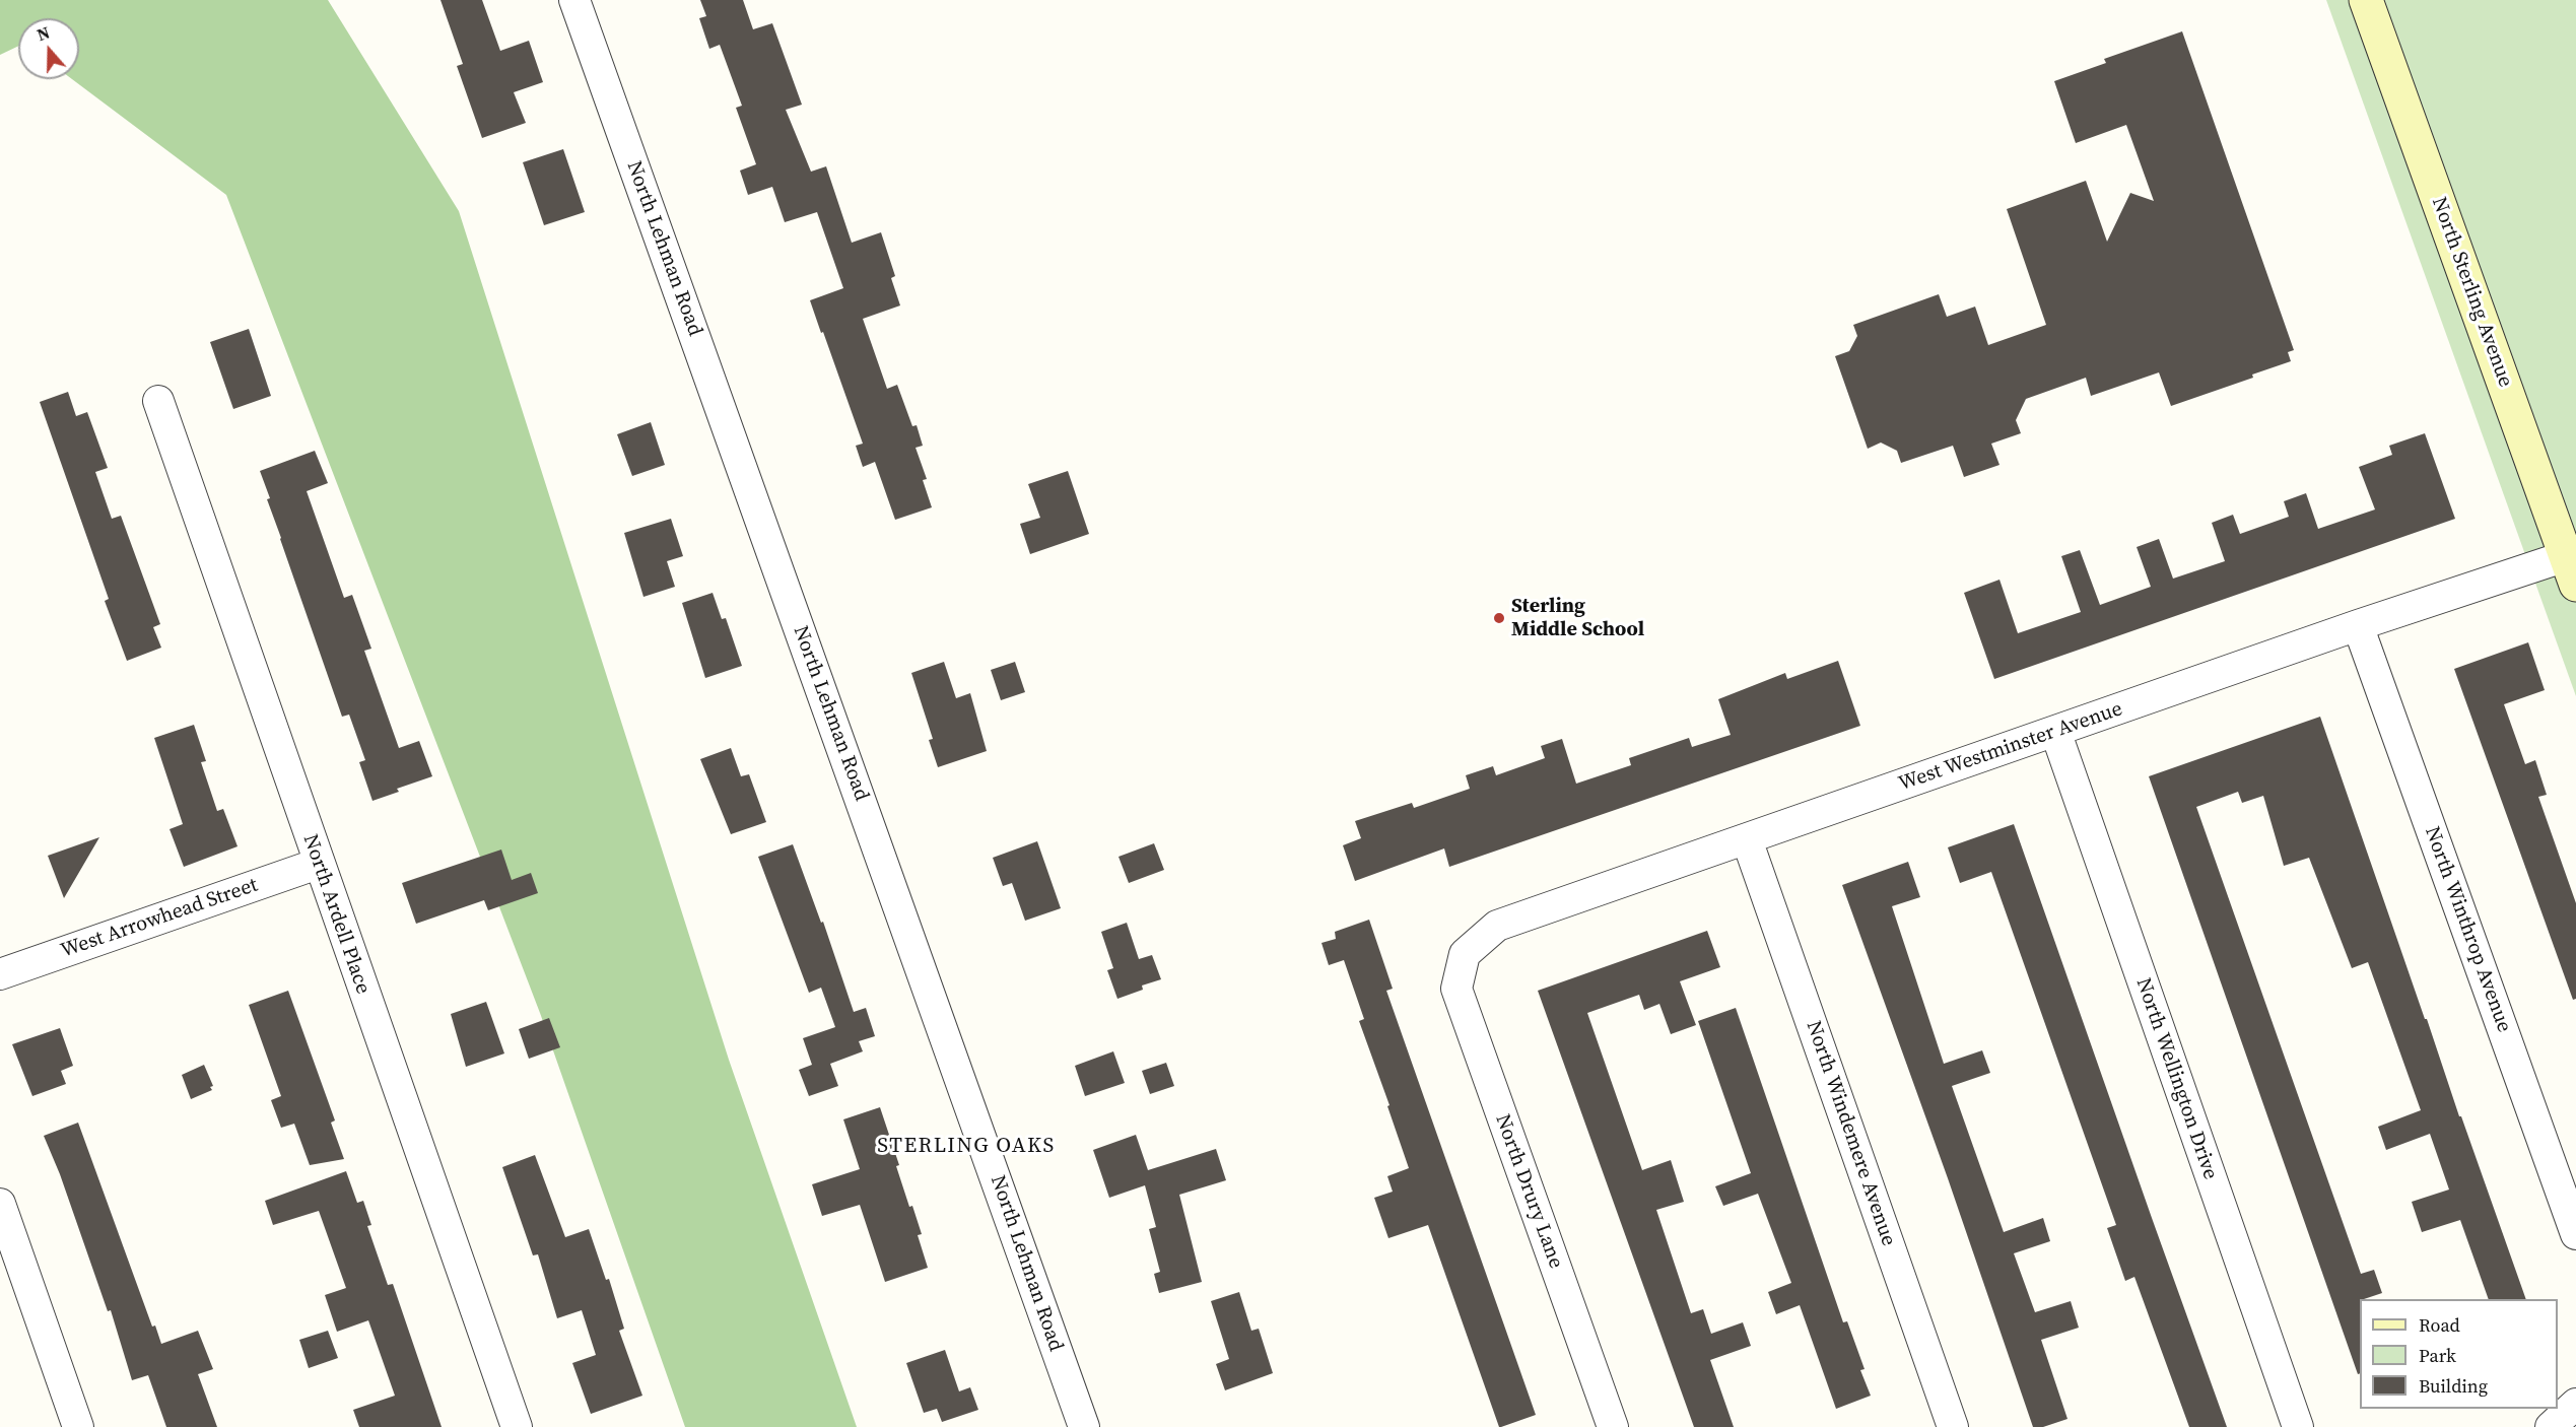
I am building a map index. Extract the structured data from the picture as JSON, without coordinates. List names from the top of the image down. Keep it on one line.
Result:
{"streets":{"main road":["North Sterling Avenue"],"street":["North Lehman Road","West Westminster Avenue","North Ardell Place","West Arrowhead Street","North Winthrop Avenue","North Wellington Drive","North Windemere Avenue","North Drury Lane"]},"crossings":[["North Sterling Avenue","West Westminster Avenue"],["West Westminster Avenue","North Winthrop Avenue"],["West Westminster Avenue","North Wellington Drive"],["West Westminster Avenue","North Windemere Avenue"],["West Westminster Avenue","North Drury Lane"],["North Ardell Place","West Arrowhead Street"]],"districts":["STERLING OAKS"],"places":["Sterling Middle School"],"legend":["Road","Park","Building"],"north":"top"}
